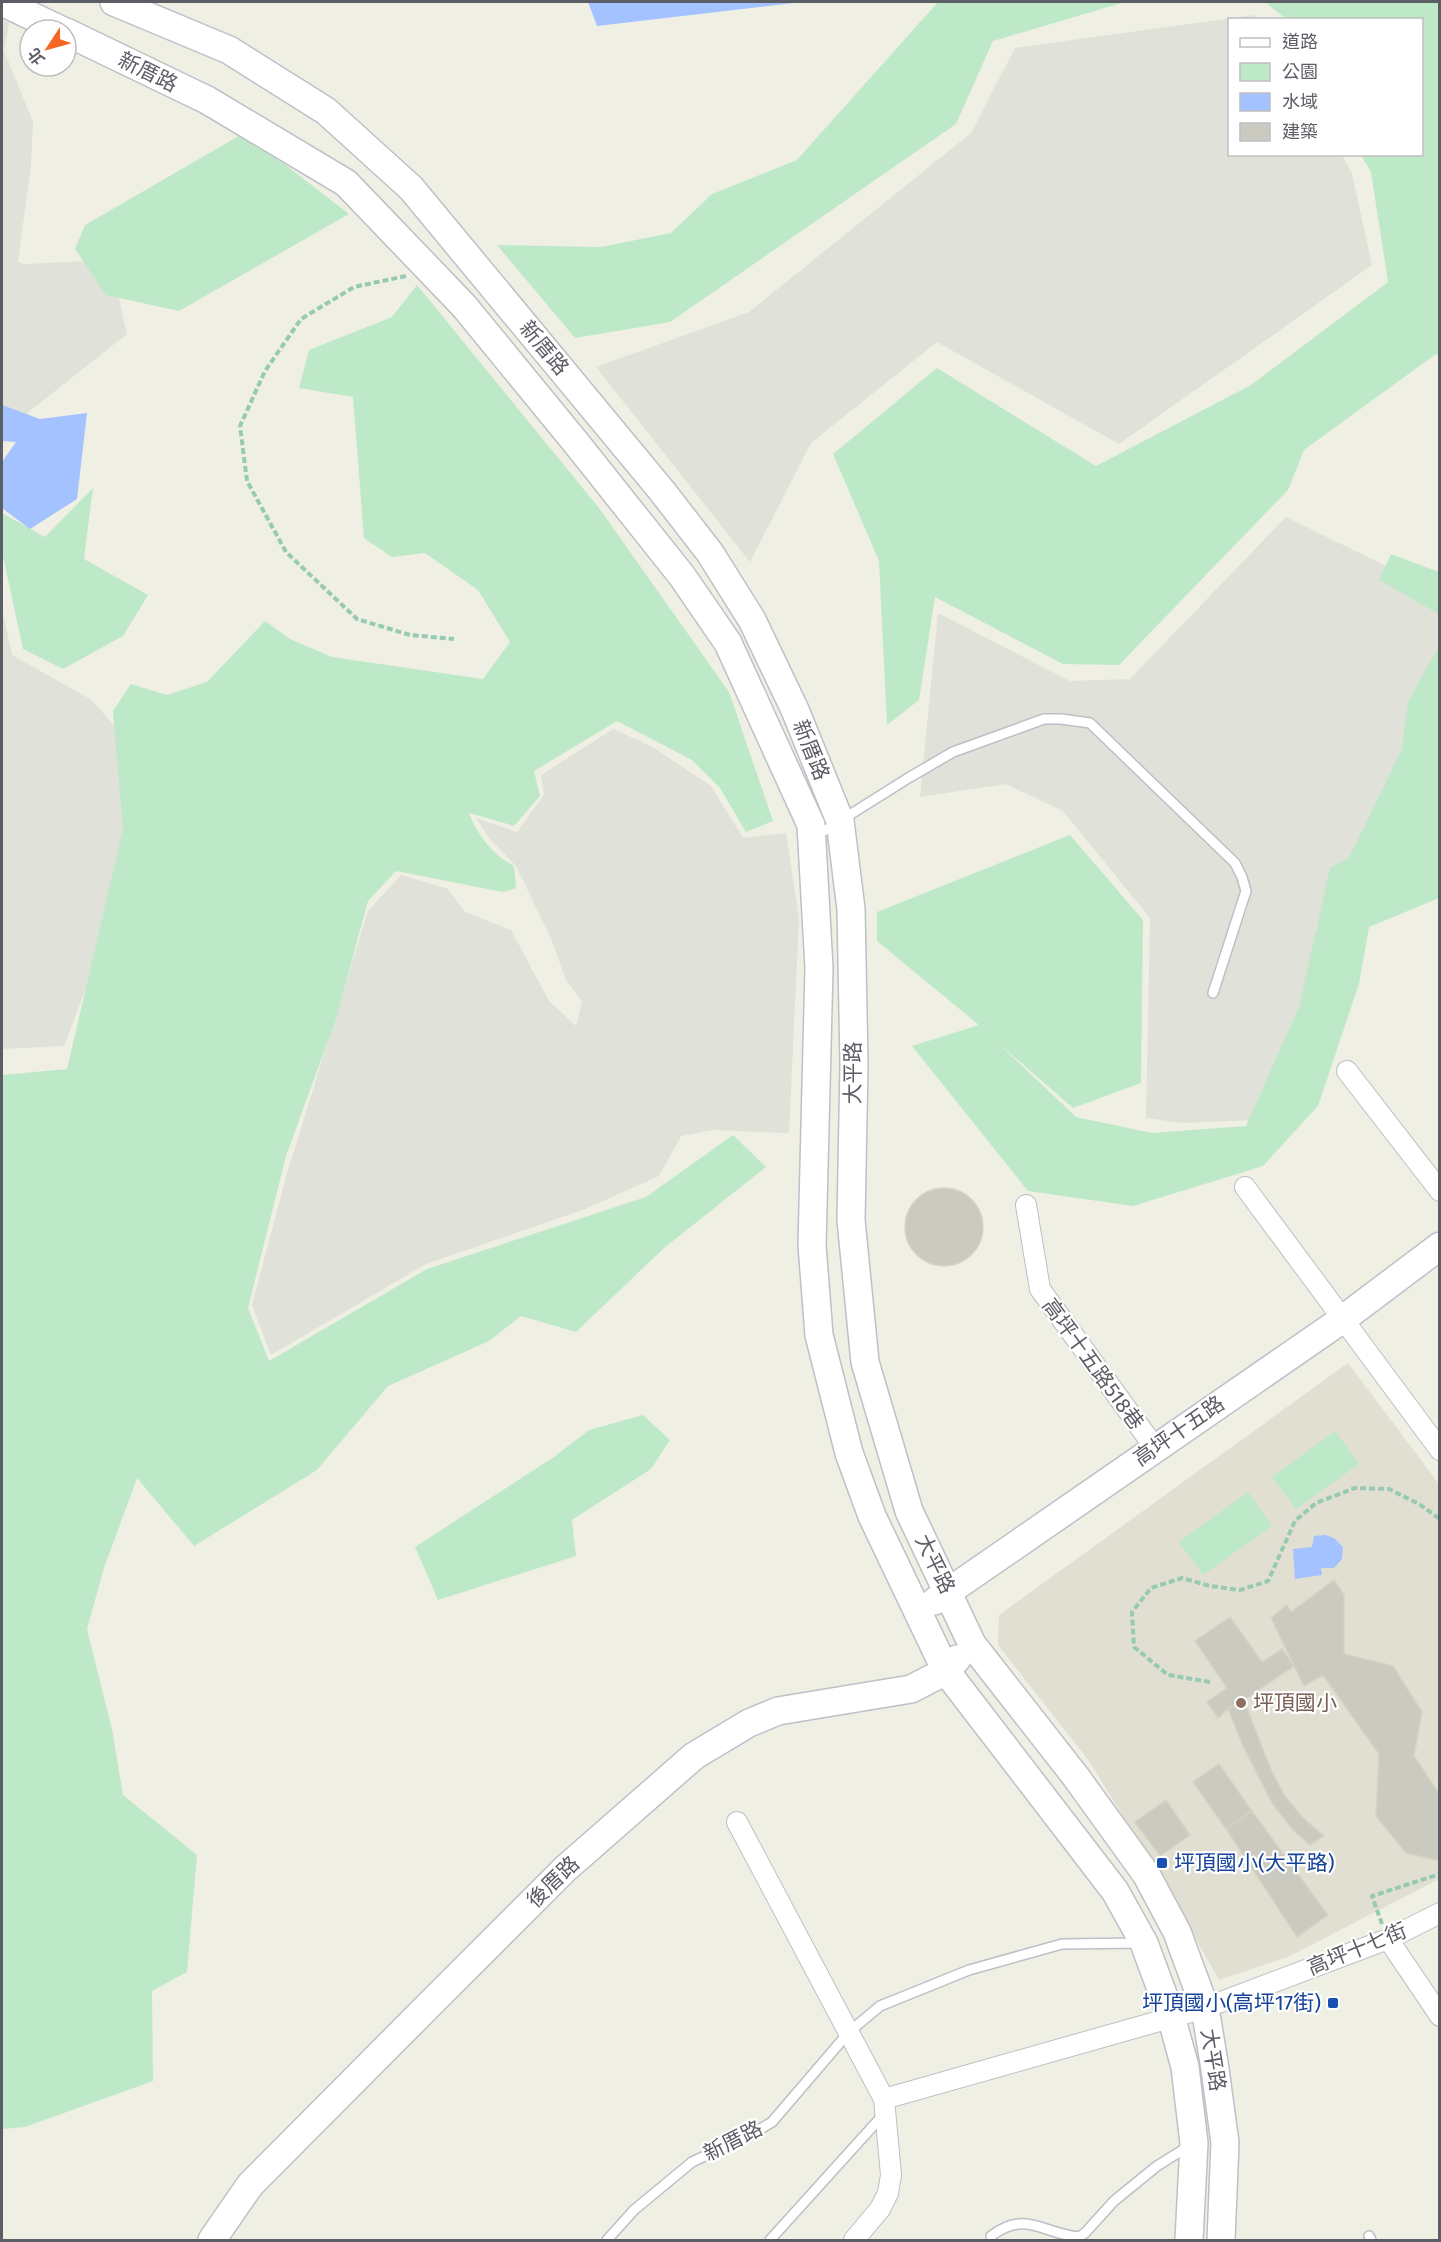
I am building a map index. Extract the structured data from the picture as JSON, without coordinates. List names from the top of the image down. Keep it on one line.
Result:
{"streets":{"street":["新厝路","大平路","高坪十五路518巷","高坪十五路","後厝路","高坪十七街"]},"crossings":[["新厝路","大平路"],["大平路","高坪十五路"],["大平路","後厝路"],["大平路","高坪十七街"],["高坪十五路518巷","高坪十五路"]],"places":{"other":["坪頂國小"],"transit":["坪頂國小(大平路)","坪頂國小(高坪17街)"]},"legend":["道路","公園","水域","建築"],"north":"bottom left"}
